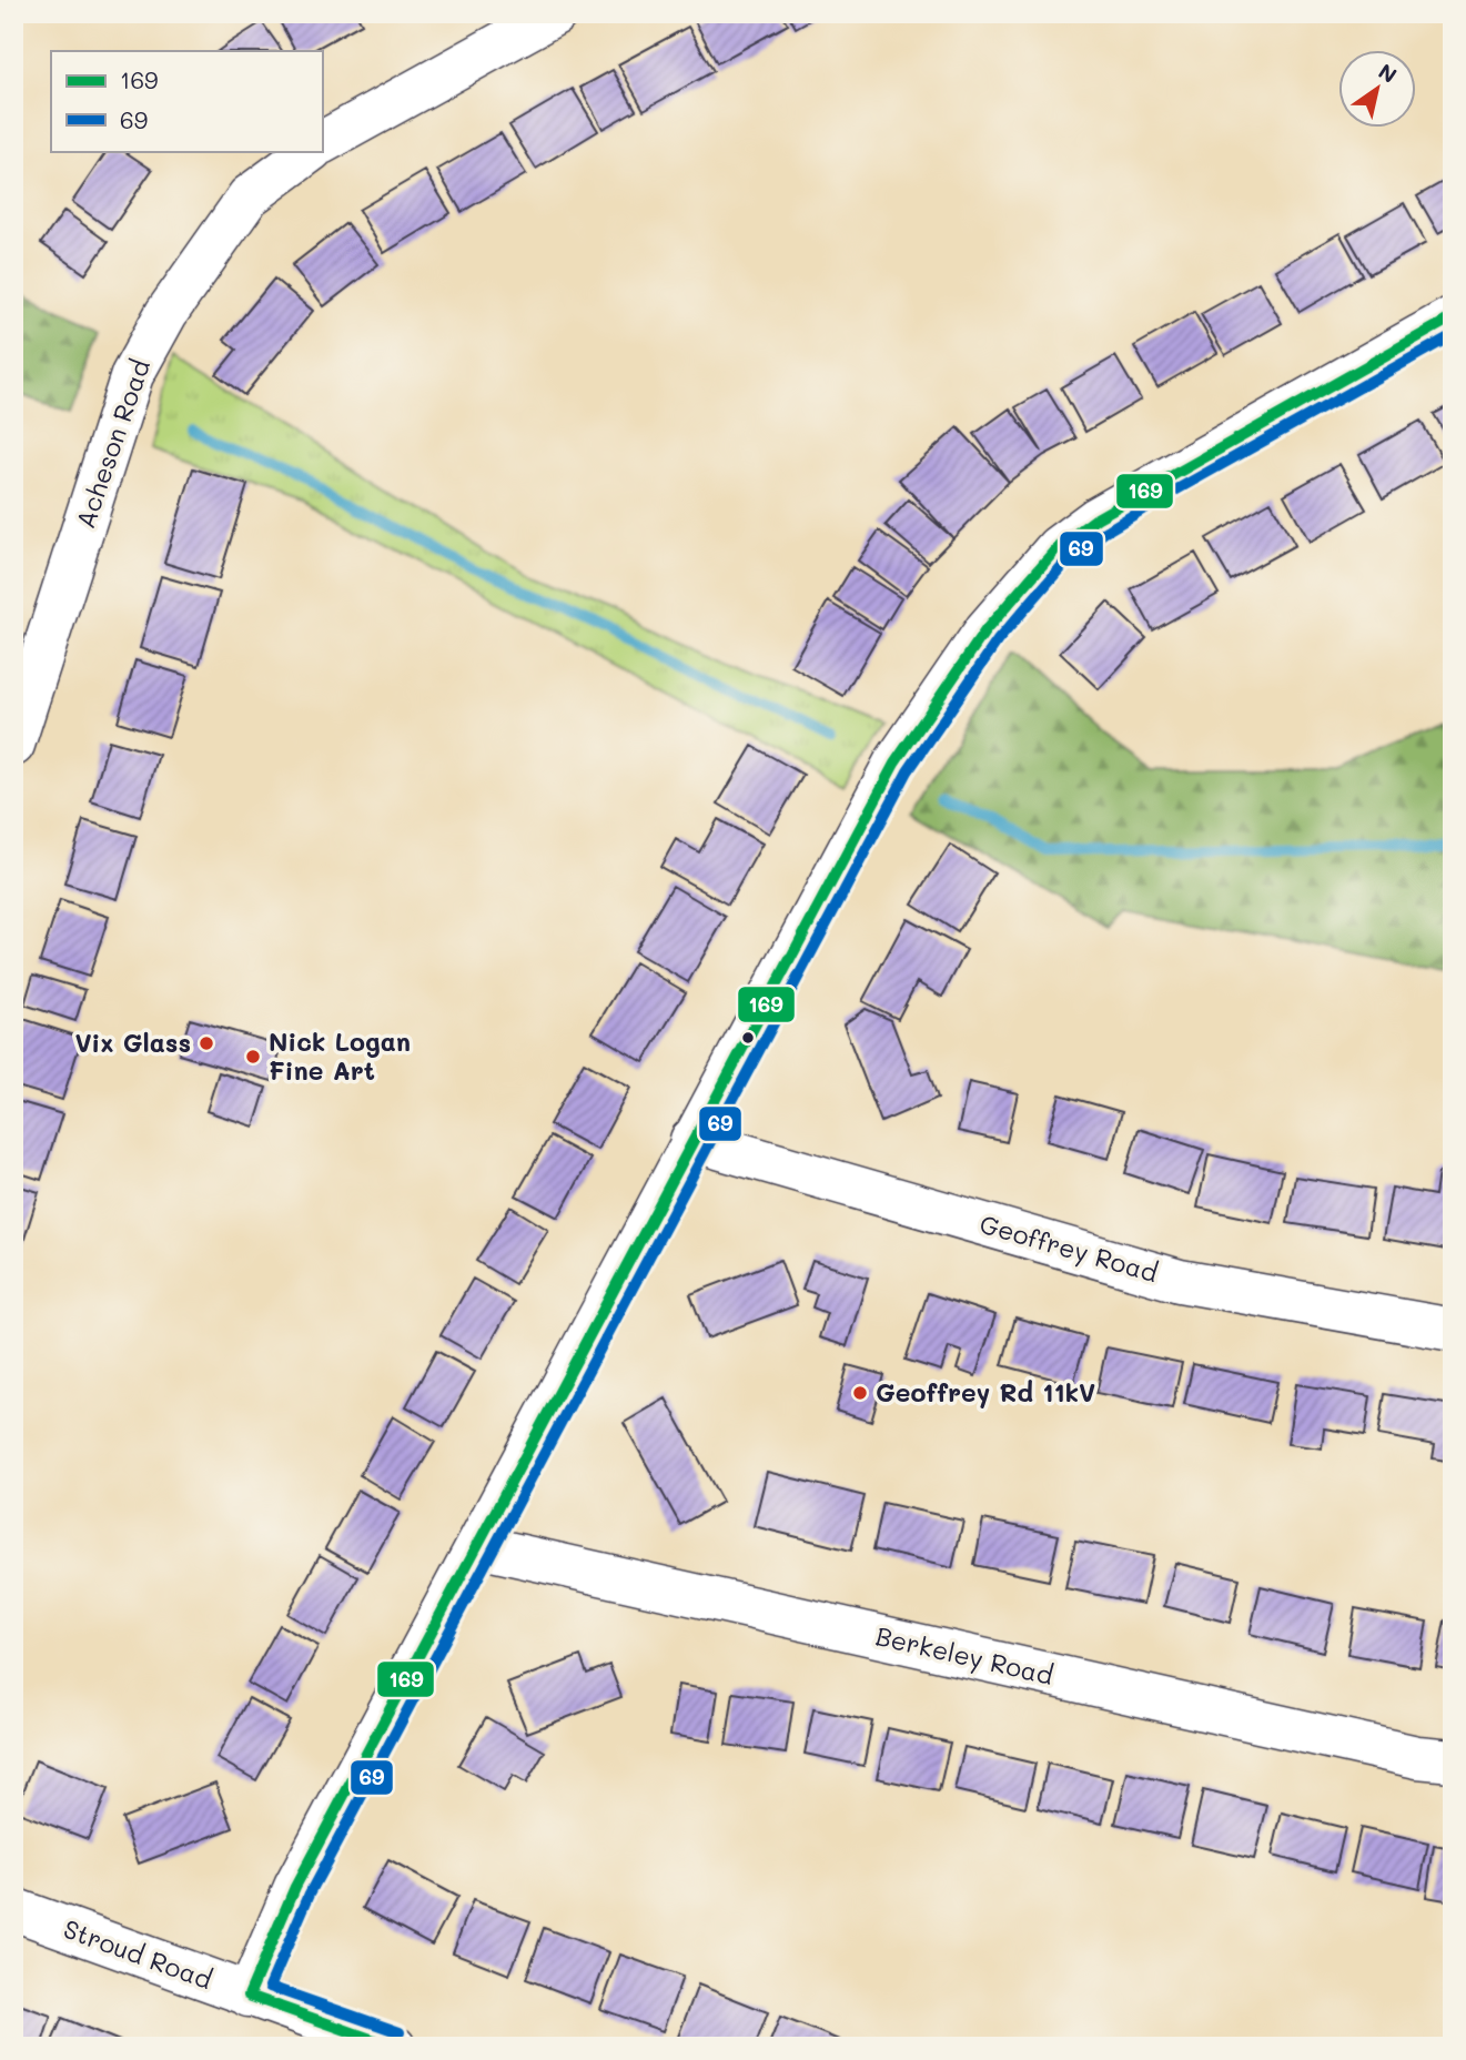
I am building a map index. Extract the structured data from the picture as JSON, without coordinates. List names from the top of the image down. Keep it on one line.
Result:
{"streets":{"street":["Acheson Road","Geoffrey Road","Berkeley Road","Stroud Road"]},"places":["Vix Glass","Nick Logan Fine Art","Geoffrey Rd 11kV"],"lines":["transit line 169","transit line 69"],"legend":["169","69"],"north":"top right"}
